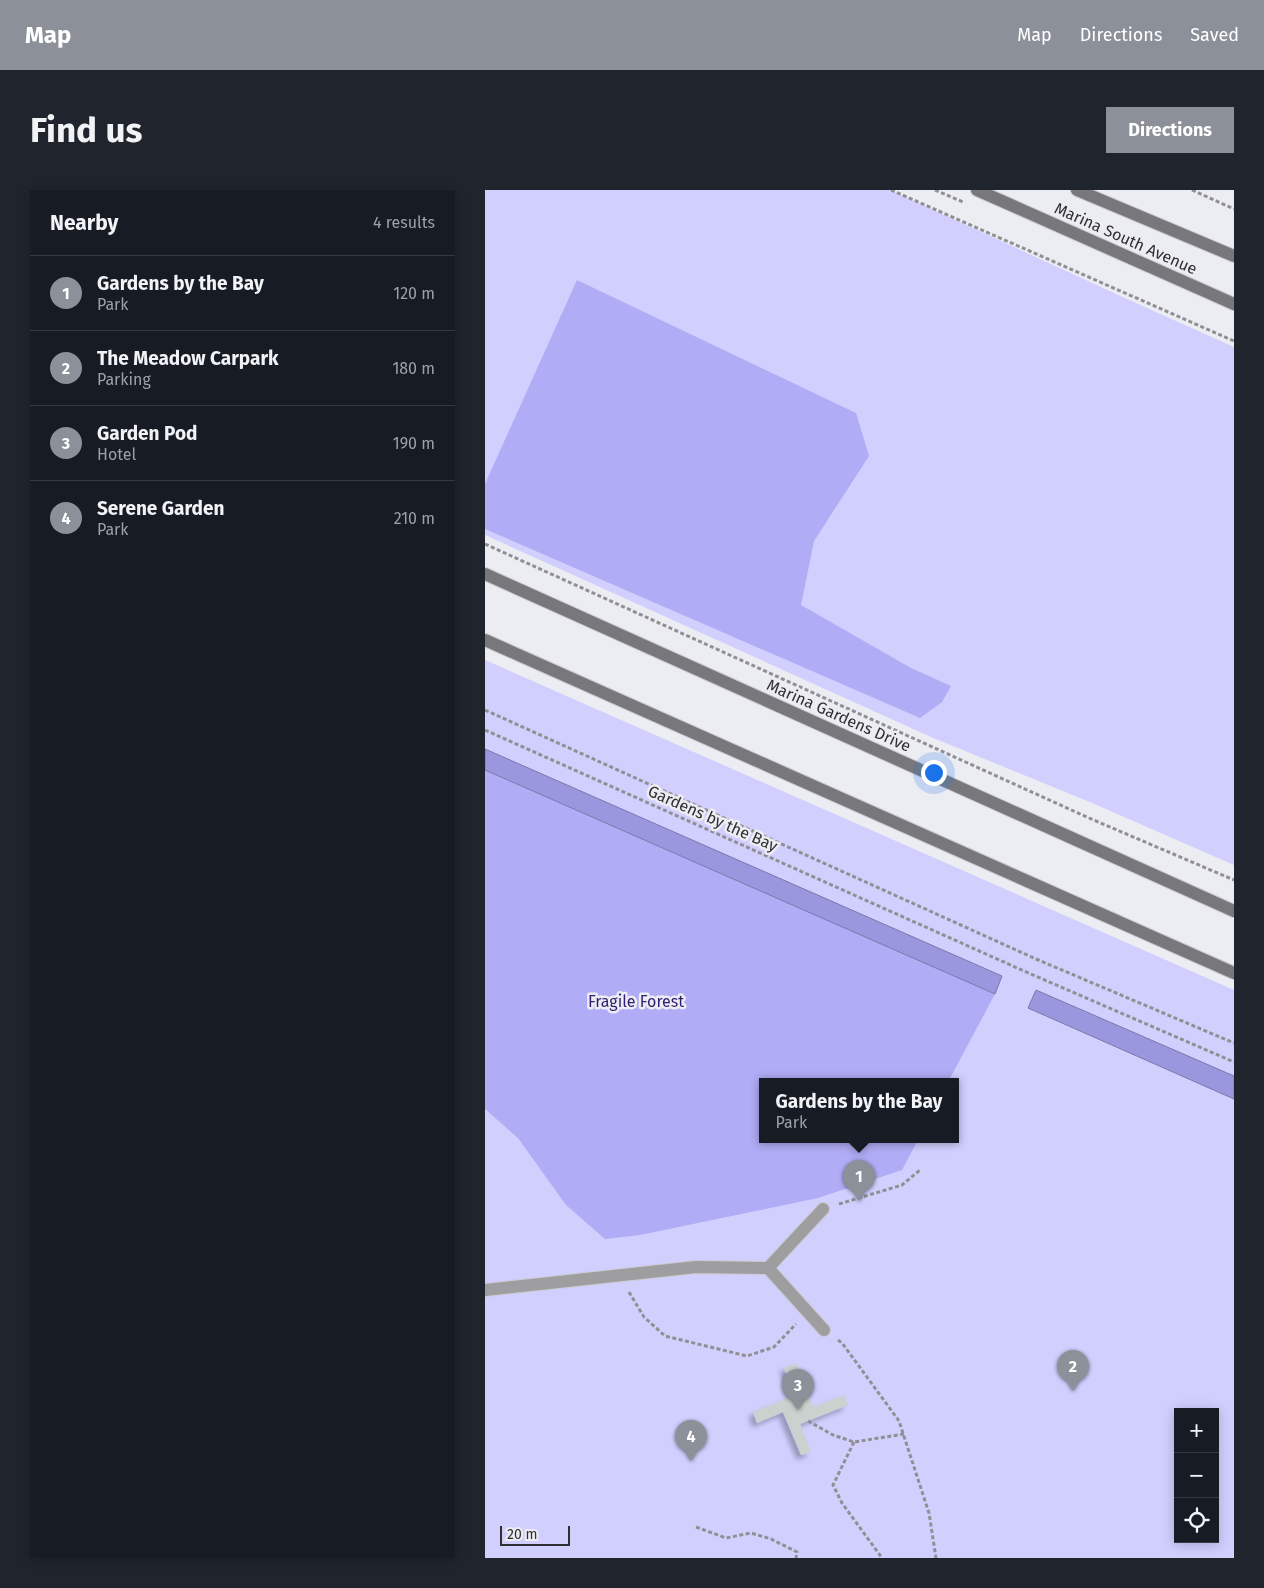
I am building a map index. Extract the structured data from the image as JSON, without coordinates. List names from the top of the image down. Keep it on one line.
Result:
{"streets":{"main road":["Marina South Avenue","Marina Gardens Drive"],"path":["Gardens by the Bay"]},"parks":["Fragile Forest"],"scale_bar":"20 m","page":{"header":"Map","nav":["Map","Directions","Saved"],"buttons":"Directions","title":"Find us","heading":["Nearby","4 results"],"list":[{"mark":"1","name":"Gardens by the Bay","note":"Park","value":"120 m"},{"mark":"2","name":"The Meadow Carpark","note":"Parking","value":"180 m"},{"mark":"3","name":"Garden Pod","note":"Hotel","value":"190 m"},{"mark":"4","name":"Serene Garden","note":"Park","value":"210 m"}],"popup":["Gardens by the Bay","Park"],"pins":["1","2","3","4"],"map_buttons":["+","−"],"scale":"20 m"}}
